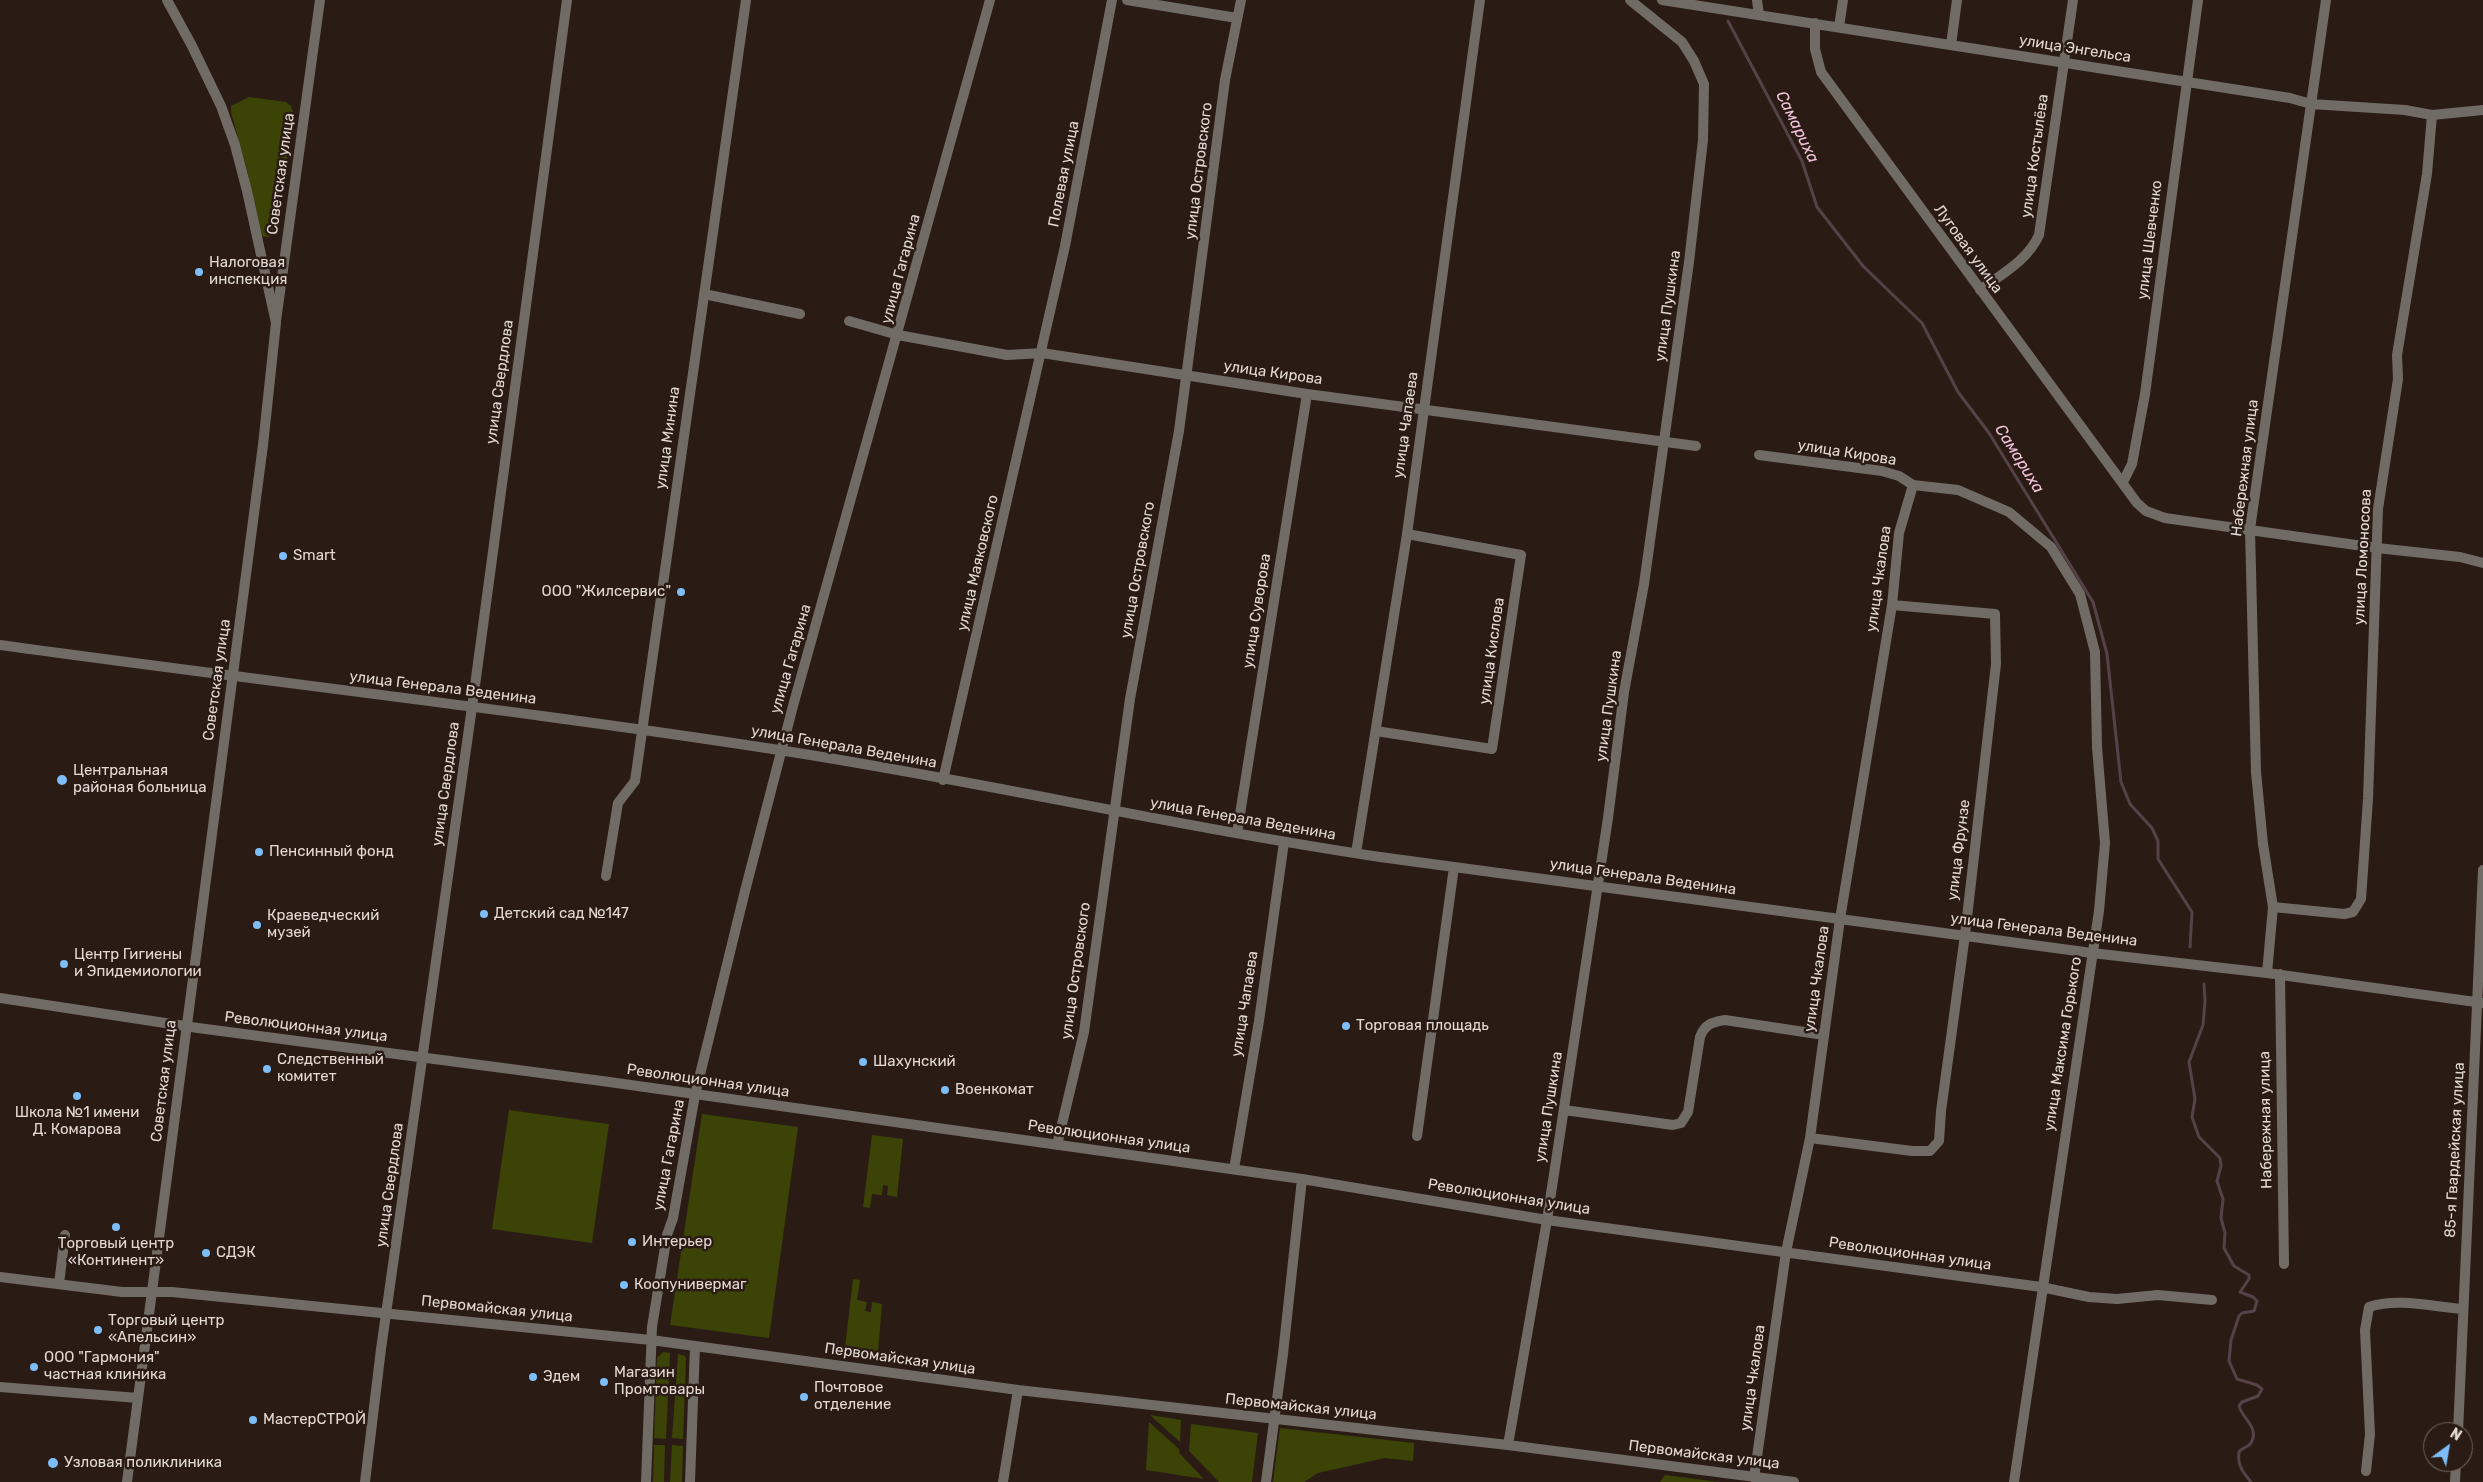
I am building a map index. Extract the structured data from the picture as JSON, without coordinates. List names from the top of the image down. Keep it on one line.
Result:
{"streets":{"street":["улица Энгельса","улица Костылёва","улица Островского","Советская улица","Полевая улица","улица Шевченко","Луговая улица","улица Гагарина","улица Пушкина","улица Кирова","улица Свердлова","улица Чапаева","улица Минина","Набережная улица","улица Ломоносова","улица Маяковского","улица Чкалова","улица Суворова","улица Кислова","улица Генерала Веденина","улица Фрунзе","Революционная улица","улица Максима Горького","85-я Гвардейская улица","Первомайская улица"]},"crossings":[["улица Энгельса","улица Костылёва"],["улица Энгельса","улица Шевченко"],["улица Энгельса","Луговая улица"],["улица Энгельса","Набережная улица"],["улица Энгельса","улица Ломоносова"],["улица Костылёва","Луговая улица"],["улица Островского","улица Кирова"],["улица Островского","улица Генерала Веденина"],["улица Островского","Революционная улица"],["Советская улица","улица Генерала Веденина"],["Советская улица","Революционная улица"],["Советская улица","Первомайская улица"],["Полевая улица","улица Кирова"],["Полевая улица","улица Маяковского"],["улица Шевченко","Луговая улица"],["улица Гагарина","улица Кирова"],["улица Гагарина","улица Генерала Веденина"],["улица Гагарина","Революционная улица"],["улица Гагарина","Первомайская улица"],["улица Пушкина","улица Кирова"],["улица Пушкина","улица Генерала Веденина"],["улица Пушкина","Революционная улица"],["улица Пушкина","Первомайская улица"],["улица Кирова","улица Чапаева"],["улица Кирова","улица Маяковского"],["улица Кирова","улица Чкалова"],["улица Кирова","улица Суворова"],["улица Кирова","улица Максима Горького"],["улица Свердлова","улица Генерала Веденина"],["улица Свердлова","Революционная улица"],["улица Свердлова","Первомайская улица"],["улица Чапаева","улица Кислова"],["улица Чапаева","улица Генерала Веденина"],["улица Чапаева","Революционная улица"],["улица Минина","улица Генерала Веденина"],["Набережная улица","улица Ломоносова"],["Набережная улица","улица Генерала Веденина"],["улица Маяковского","улица Генерала Веденина"],["улица Чкалова","улица Генерала Веденина"],["улица Чкалова","улица Фрунзе"],["улица Чкалова","Революционная улица"],["улица Чкалова","Первомайская улица"],["улица Суворова","улица Генерала Веденина"],["улица Генерала Веденина","улица Фрунзе"],["улица Генерала Веденина","улица Максима Горького"],["улица Генерала Веденина","85-я Гвардейская улица"],["Революционная улица","улица Максима Горького"]],"water":["Самариха"],"places":["Налоговая инспекция","Smart","ООО \"Жилсервис\"","Центральная районая больница","Пенсинный фонд","Детский сад №147","Краеведческий музей","Центр Гигиены и Эпидемиологии","Торговая площадь","Шахунский","Следственный комитет","Военкомат","Школа №1 имени Д. Комарова","Торговый центр «Континент»","Интерьер","СДЭК","Коопунивермаг","Торговый центр «Апельсин»","ООО \"Гармония\" частная клиника","Эдем","Магазин Промтовары","Почтовое отделение","МастерСТРОЙ","Узловая поликлиника"],"north":"top right"}
